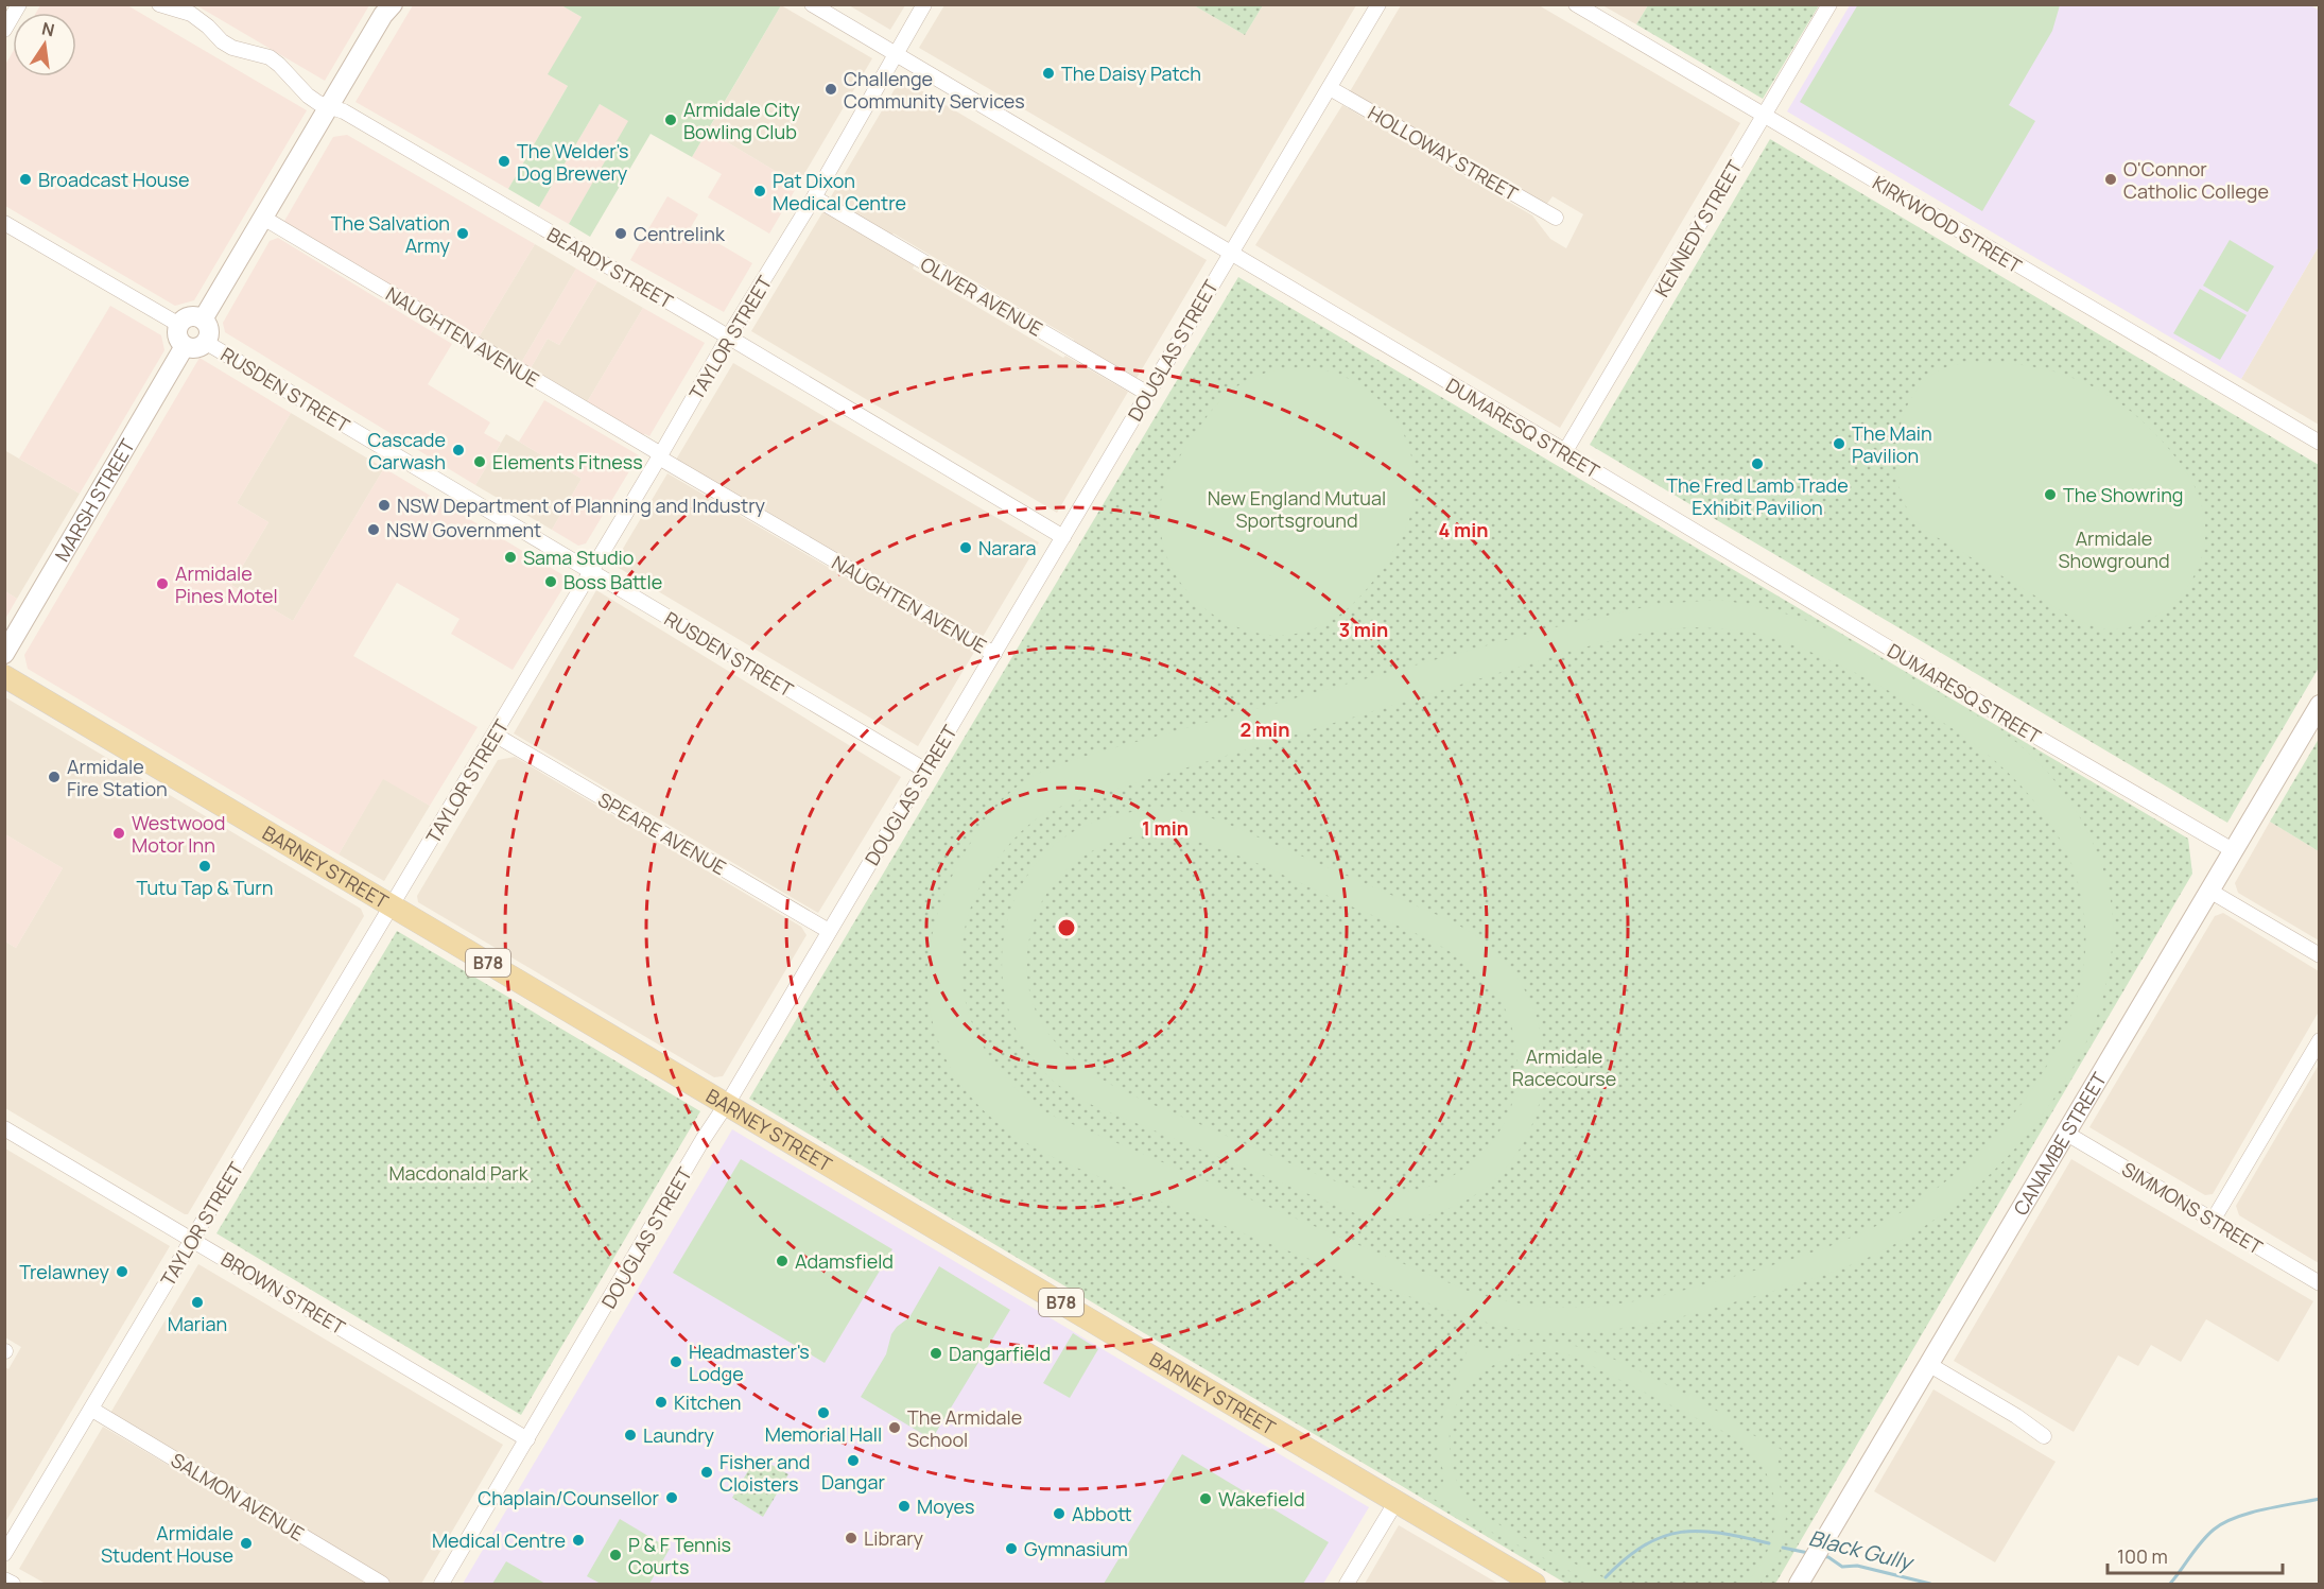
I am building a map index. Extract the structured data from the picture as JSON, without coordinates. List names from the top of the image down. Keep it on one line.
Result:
{"streets":{"main road":["BARNEY STREET","B78"],"street":["HOLLOWAY STREET","KIRKWOOD STREET","KENNEDY STREET","BEARDY STREET","OLIVER AVENUE","NAUGHTEN AVENUE","TAYLOR STREET","DOUGLAS STREET","RUSDEN STREET","DUMARESQ STREET","MARSH STREET","SPEARE AVENUE","CANAMBE STREET","SIMMONS STREET","BROWN STREET","SALMON AVENUE"]},"crossings":[["HOLLOWAY STREET","DOUGLAS STREET"],["KIRKWOOD STREET","KENNEDY STREET"],["KENNEDY STREET","DUMARESQ STREET"],["BEARDY STREET","TAYLOR STREET"],["BEARDY STREET","DOUGLAS STREET"],["OLIVER AVENUE","TAYLOR STREET"],["OLIVER AVENUE","DOUGLAS STREET"],["NAUGHTEN AVENUE","TAYLOR STREET"],["NAUGHTEN AVENUE","DOUGLAS STREET"],["TAYLOR STREET","RUSDEN STREET"],["TAYLOR STREET","DUMARESQ STREET"],["TAYLOR STREET","SPEARE AVENUE"],["TAYLOR STREET","BARNEY STREET"],["TAYLOR STREET","BROWN STREET"],["TAYLOR STREET","SALMON AVENUE"],["DOUGLAS STREET","RUSDEN STREET"],["DOUGLAS STREET","DUMARESQ STREET"],["DOUGLAS STREET","SPEARE AVENUE"],["DOUGLAS STREET","BARNEY STREET"],["DOUGLAS STREET","BROWN STREET"],["RUSDEN STREET","MARSH STREET"],["DUMARESQ STREET","CANAMBE STREET"],["CANAMBE STREET","SIMMONS STREET"]],"water":["Black Gully"],"parks":["New England Mutual Sportsground","Armidale Showground","Armidale Racecourse","Macdonald Park"],"places":["The Daisy Patch","Challenge Community Services","Armidale City Bowling Club","The Welder's Dog Brewery","Broadcast House","O'Connor Catholic College","Pat Dixon Medical Centre","The Salvation Army","Centrelink","The Main Pavilion","Cascade Carwash","Elements Fitness","The Fred Lamb Trade Exhibit Pavilion","The Showring","NSW Department of Planning and Industry","NSW Government","Narara","Sama Studio","Boss Battle","Armidale Pines Motel","Armidale Fire Station","Westwood Motor Inn","Tutu Tap & Turn","Adamsfield","Trelawney","Marian","Dangarfield","Headmaster's Lodge","Kitchen","Memorial Hall","The Armidale School","Laundry","Dangar","Fisher and Cloisters","Chaplain/Counsellor","Wakefield","Moyes","Abbott","Library","Medical Centre","Armidale Student House","Gymnasium","P & F Tennis Courts"],"scale_bar":"100 m","north":"top","rings":["4 min","3 min","2 min","1 min"]}
